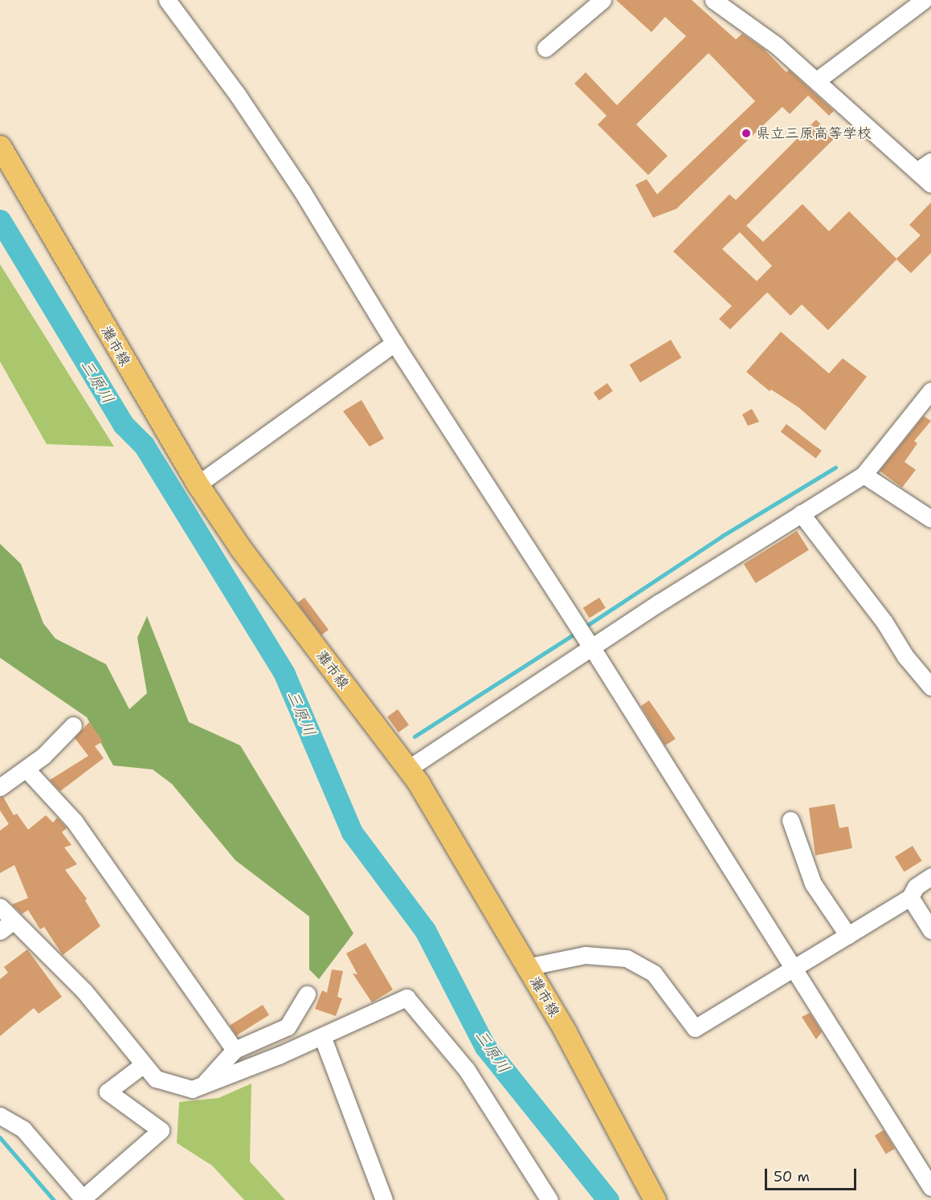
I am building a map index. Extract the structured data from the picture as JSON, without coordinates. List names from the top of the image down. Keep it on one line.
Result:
{"streets":{"main road":["灘市線"]},"water":["三原川"],"places":["県立三原高等学校"],"scale_bar":"50 m"}
